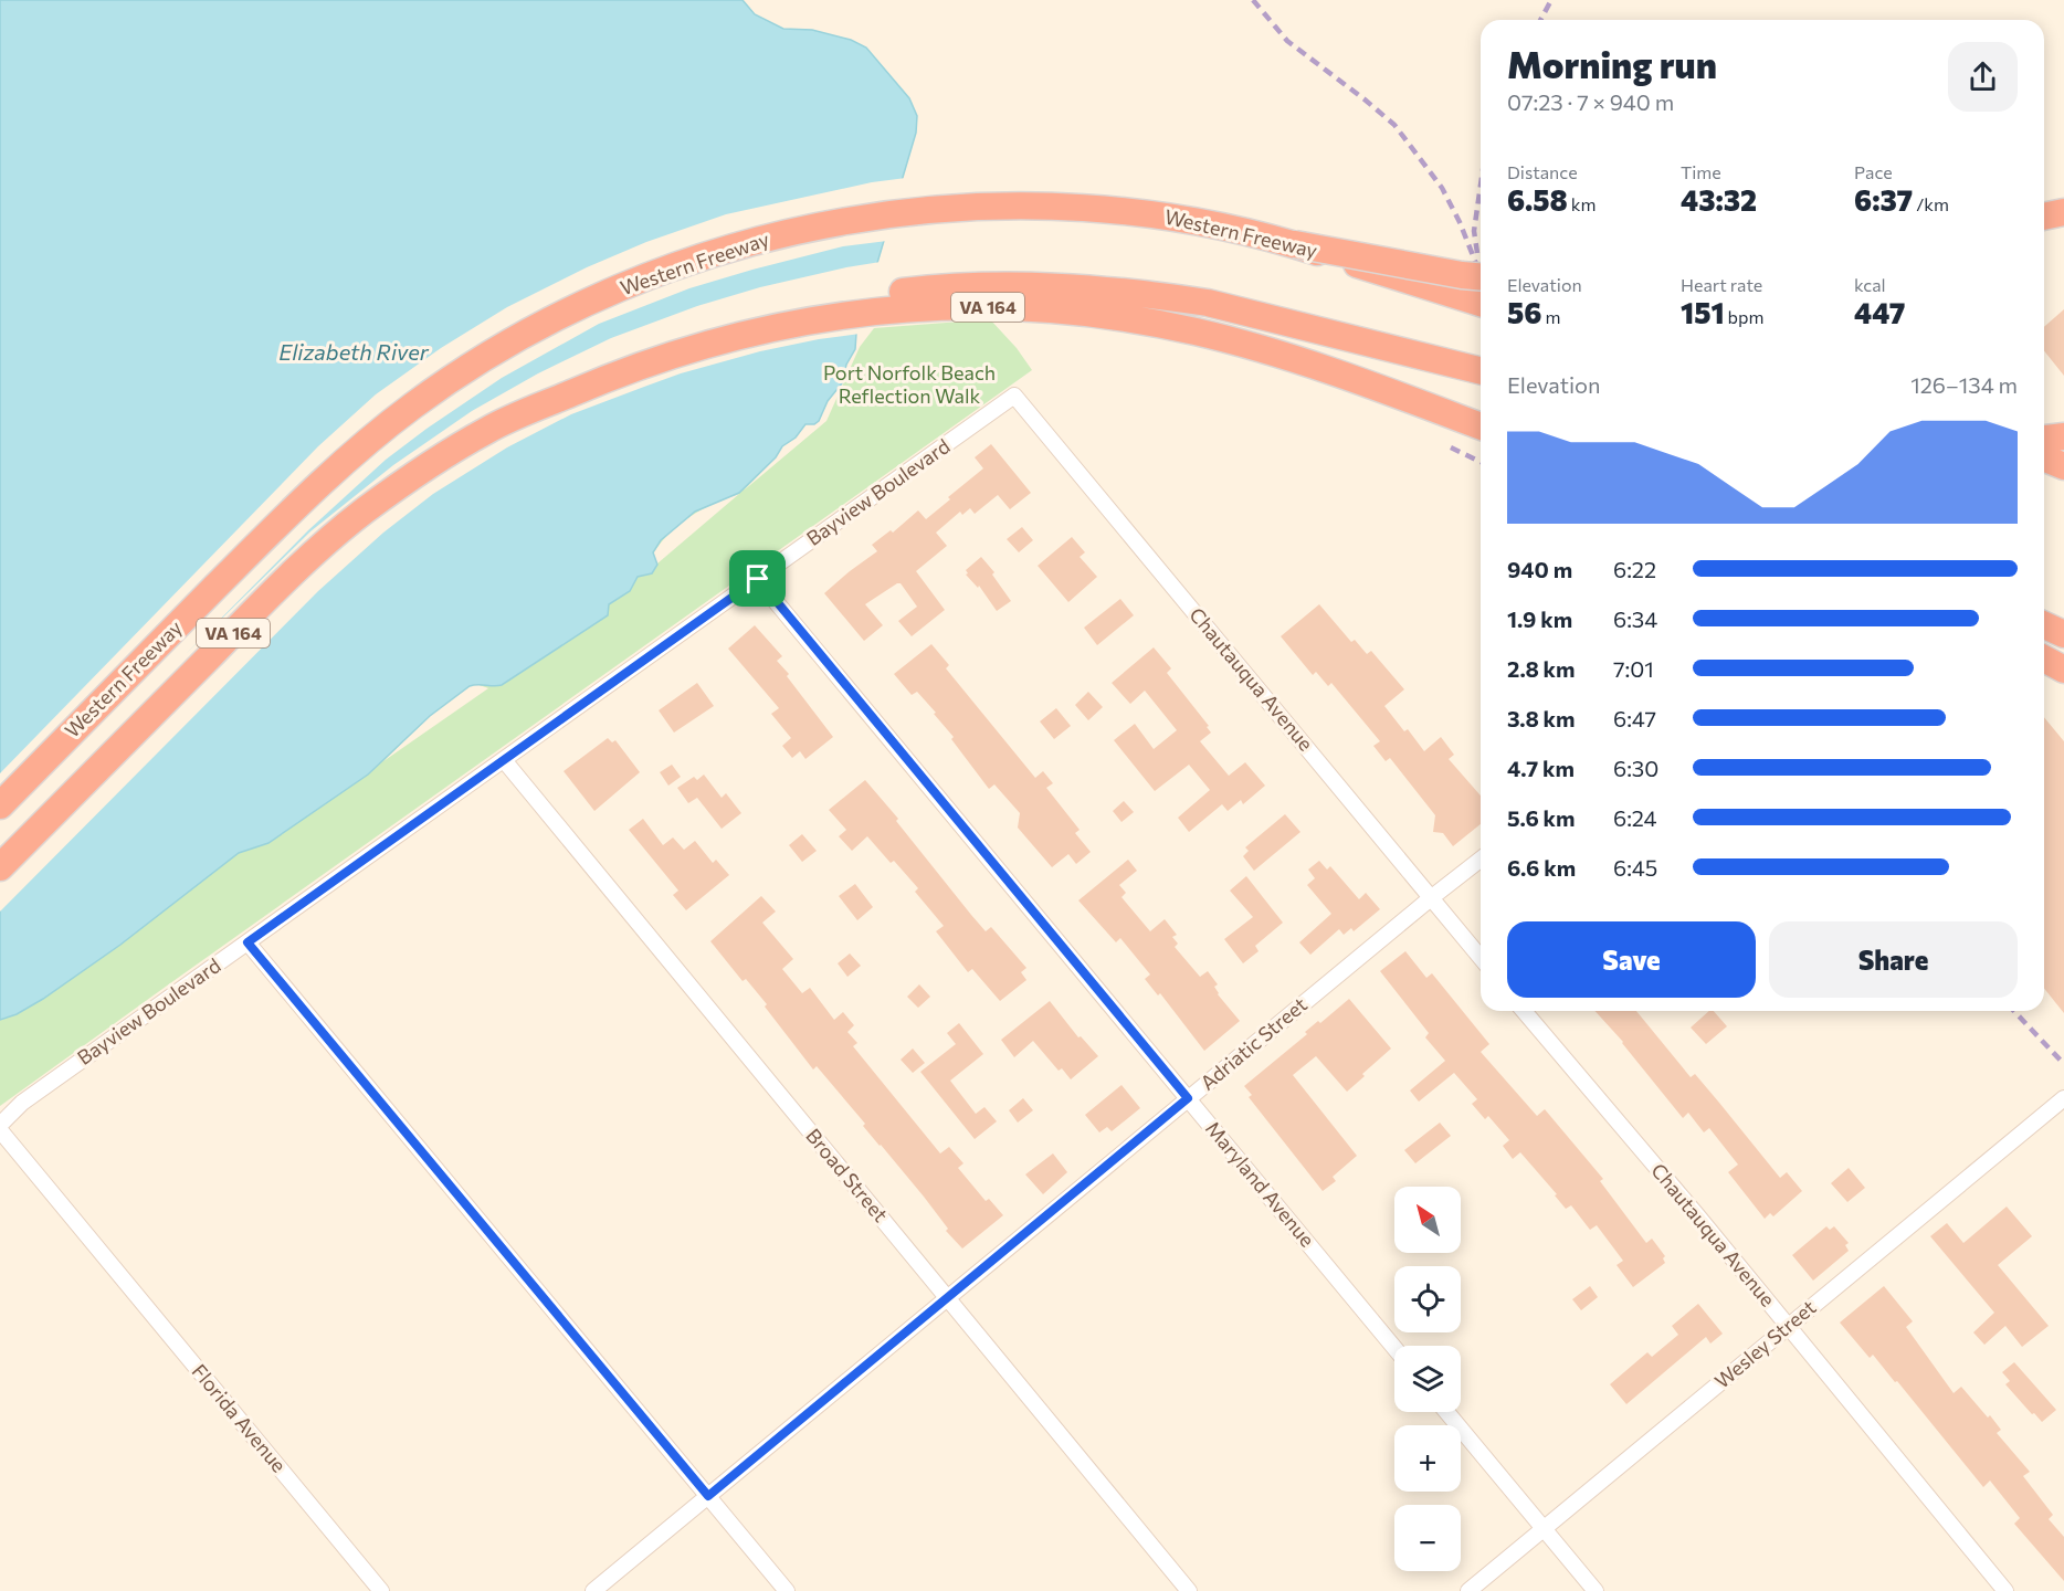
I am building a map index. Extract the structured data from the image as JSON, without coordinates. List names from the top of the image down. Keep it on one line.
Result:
{"streets":{"highway":["Western Freeway","VA 164"],"street":["Bayview Boulevard","Chautauqua Avenue","Adriatic Street","Broad Street","Maryland Avenue","Wesley Street","Florida Avenue"]},"crossings":[["Bayview Boulevard","Chautauqua Avenue"],["Bayview Boulevard","Broad Street"],["Bayview Boulevard","Maryland Avenue"],["Chautauqua Avenue","Adriatic Street"],["Chautauqua Avenue","Wesley Street"],["Adriatic Street","Broad Street"],["Adriatic Street","Maryland Avenue"]],"water":["Elizabeth River"],"parks":["Port Norfolk Beach Reflection Walk"],"north":"top left","page":{"heading":["Morning run","07:23 · 7 × 940 m"],"stats":[["Distance","6.58 km"],["Time","43:32"],["Pace","6:37 /km"],["Elevation","56 m"],["Heart rate","151 bpm"],["kcal","447"]],"chart":["Elevation","126–134 m"],"list":[{"name":"940 m","note":"6:22"},{"name":"1.9 km","note":"6:34"},{"name":"2.8 km","note":"7:01"},{"name":"3.8 km","note":"6:47"},{"name":"4.7 km","note":"6:30"},{"name":"5.6 km","note":"6:24"},{"name":"6.6 km","note":"6:45"}],"buttons":["Save","Share"],"map_buttons":["+","−"]}}
